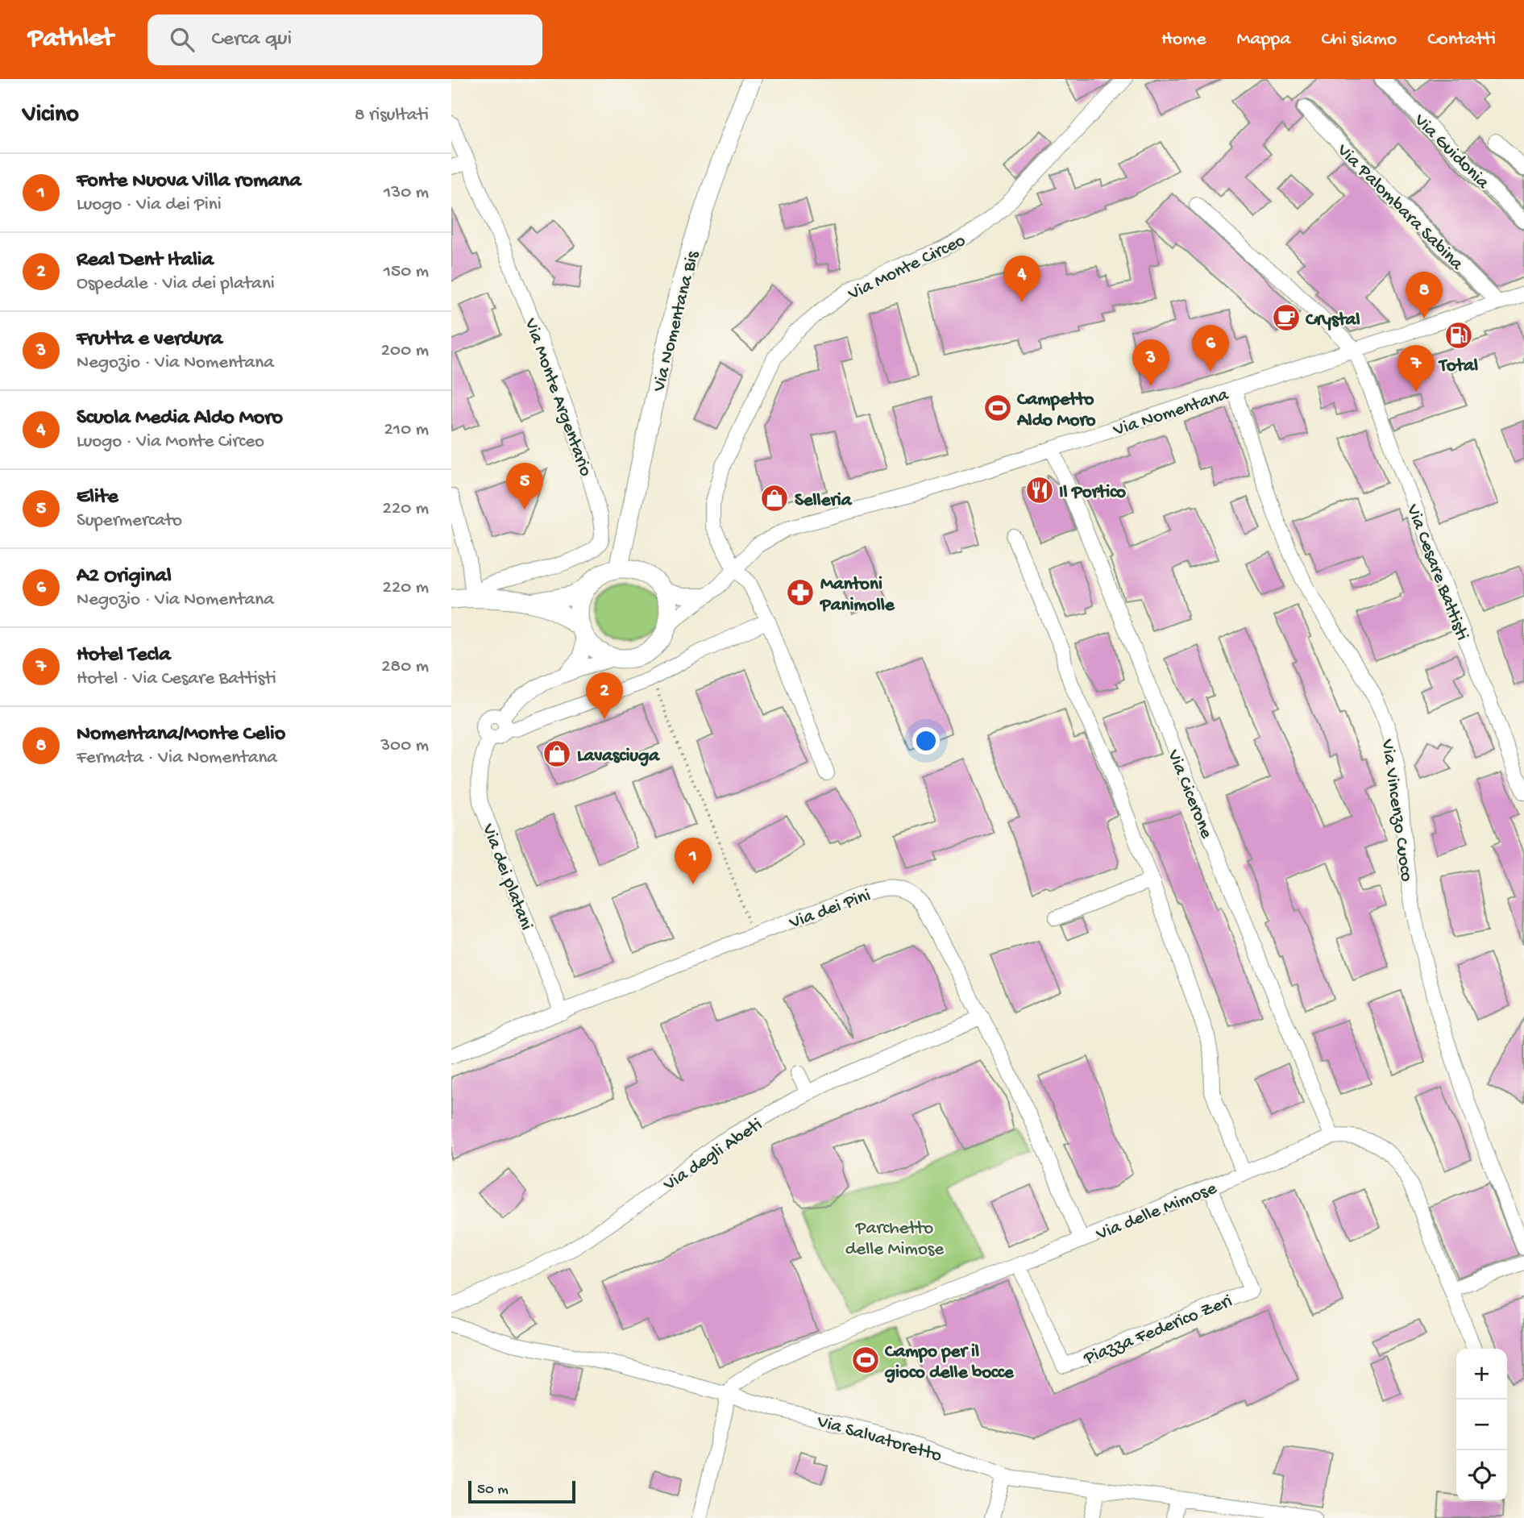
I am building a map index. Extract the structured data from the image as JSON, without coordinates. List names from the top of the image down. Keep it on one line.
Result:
{"streets":{"main road":["Via Nomentana Bis"],"street":["Via Guidonia","Via Palombara Sabina","Via Monte Circeo","Via Monte Argentario","Via Nomentana","Via Cesare Battisti","Via Cicerone","Via Vincenzo Cuoco","Via dei platani","Via dei Pini","Via degli Abeti","Via delle Mimose","Piazza Federico Zeri","Via Salvatoretto"]},"crossings":[["Via Palombara Sabina","Via Nomentana"],["Via Monte Circeo","Via Nomentana"],["Via Nomentana Bis","Via Nomentana"],["Via Nomentana","Via Cesare Battisti"],["Via Nomentana","Via Cicerone"],["Via Nomentana","Via Vincenzo Cuoco"],["Via Cicerone","Via delle Mimose"],["Via dei platani","Via dei Pini"],["Via dei Pini","Via degli Abeti"],["Via dei Pini","Via delle Mimose"],["Via delle Mimose","Piazza Federico Zeri"],["Via delle Mimose","Via Salvatoretto"]],"parks":["Parchetto delle Mimose"],"places":{"cafe":["Crystal"],"fuel station":["Total"],"sports":["Campetto Aldo Moro","Campo per il gioco delle bocce"],"restaurant":["Il Portico"],"shop":["Selleria","Lavasciuga"],"pharmacy":["Mantoni Panimolle"]},"scale_bar":"50 m","page":{"header":"Pathlet","search":"Cerca qui","nav":["Home","Mappa","Chi siamo","Contatti"],"heading":["Vicino","8 risultati"],"list":[{"mark":"1","name":"Fonte Nuova Villa romana","note":"Luogo · Via dei Pini","value":"130 m"},{"mark":"2","name":"Real Dent Italia","note":"Ospedale · Via dei platani","value":"150 m"},{"mark":"3","name":"Frutta e verdura","note":"Negozio · Via Nomentana","value":"200 m"},{"mark":"4","name":"Scuola Media Aldo Moro","note":"Luogo · Via Monte Circeo","value":"210 m"},{"mark":"5","name":"Elite","note":"Supermercato","value":"220 m"},{"mark":"6","name":"A2 Original","note":"Negozio · Via Nomentana","value":"220 m"},{"mark":"7","name":"Hotel Tecla","note":"Hotel · Via Cesare Battisti","value":"280 m"},{"mark":"8","name":"Nomentana/Monte Celio","note":"Fermata · Via Nomentana","value":"300 m"}],"pins":["4","8","6","3","7","5","2","1"],"map_buttons":["+","−"],"scale":"50 m"}}
